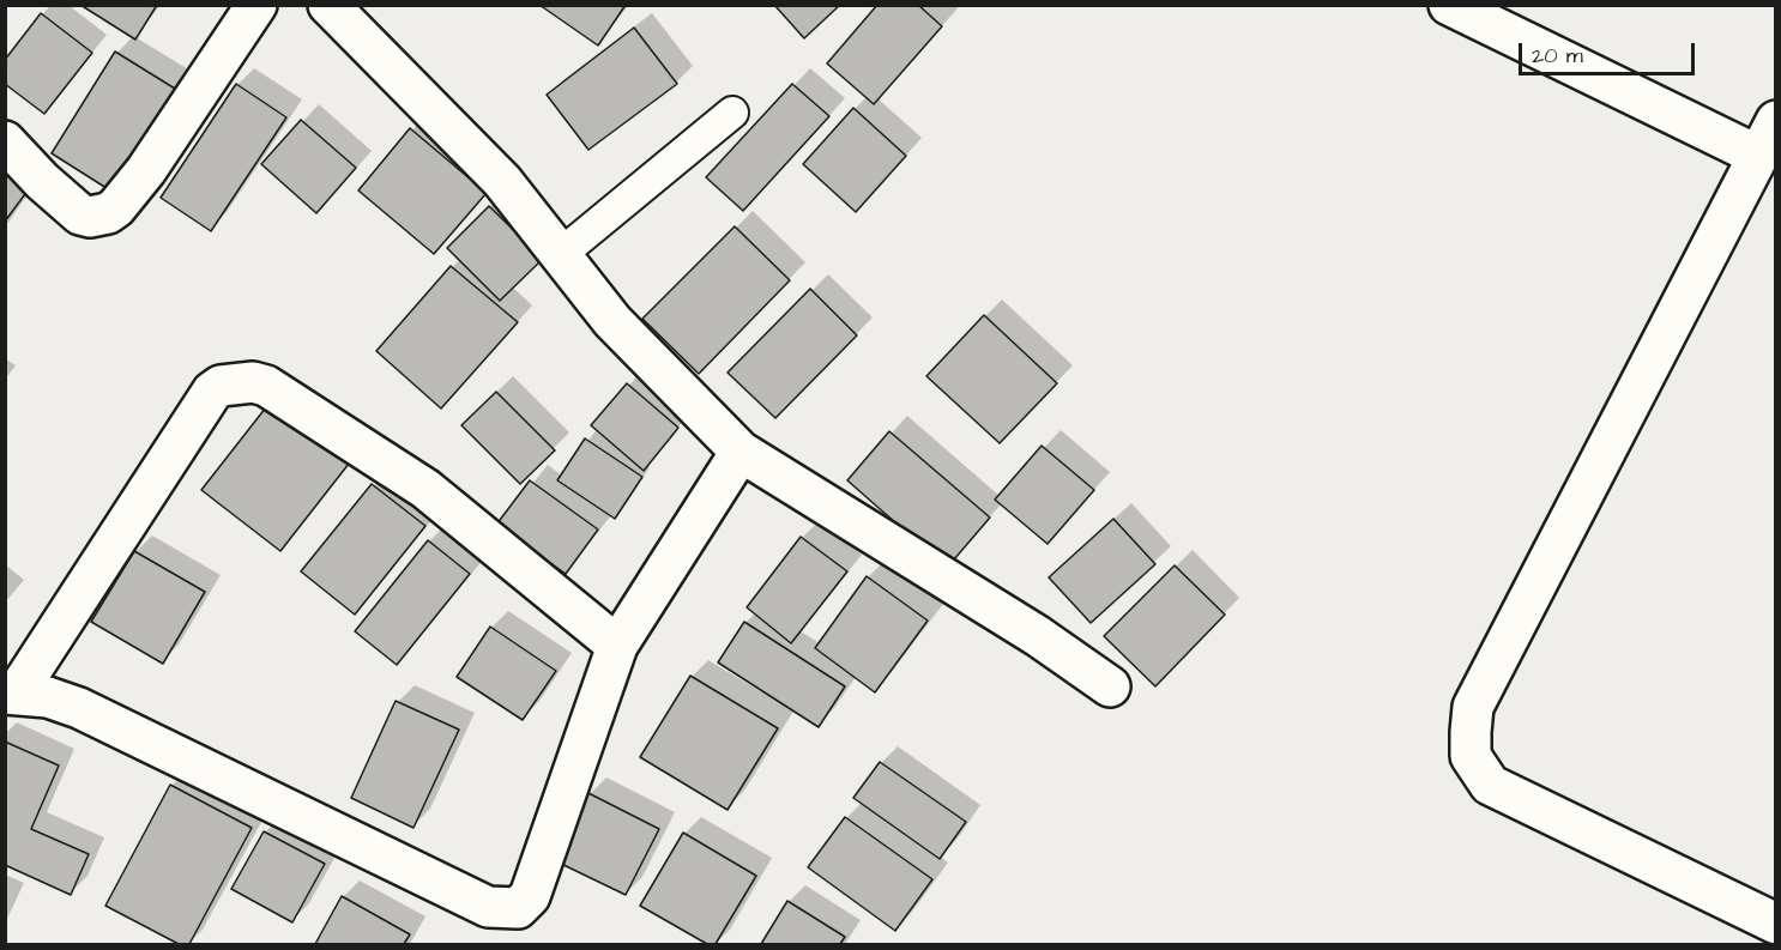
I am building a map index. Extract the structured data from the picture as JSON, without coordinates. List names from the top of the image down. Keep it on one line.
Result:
{"scale_bar":"20 m"}
